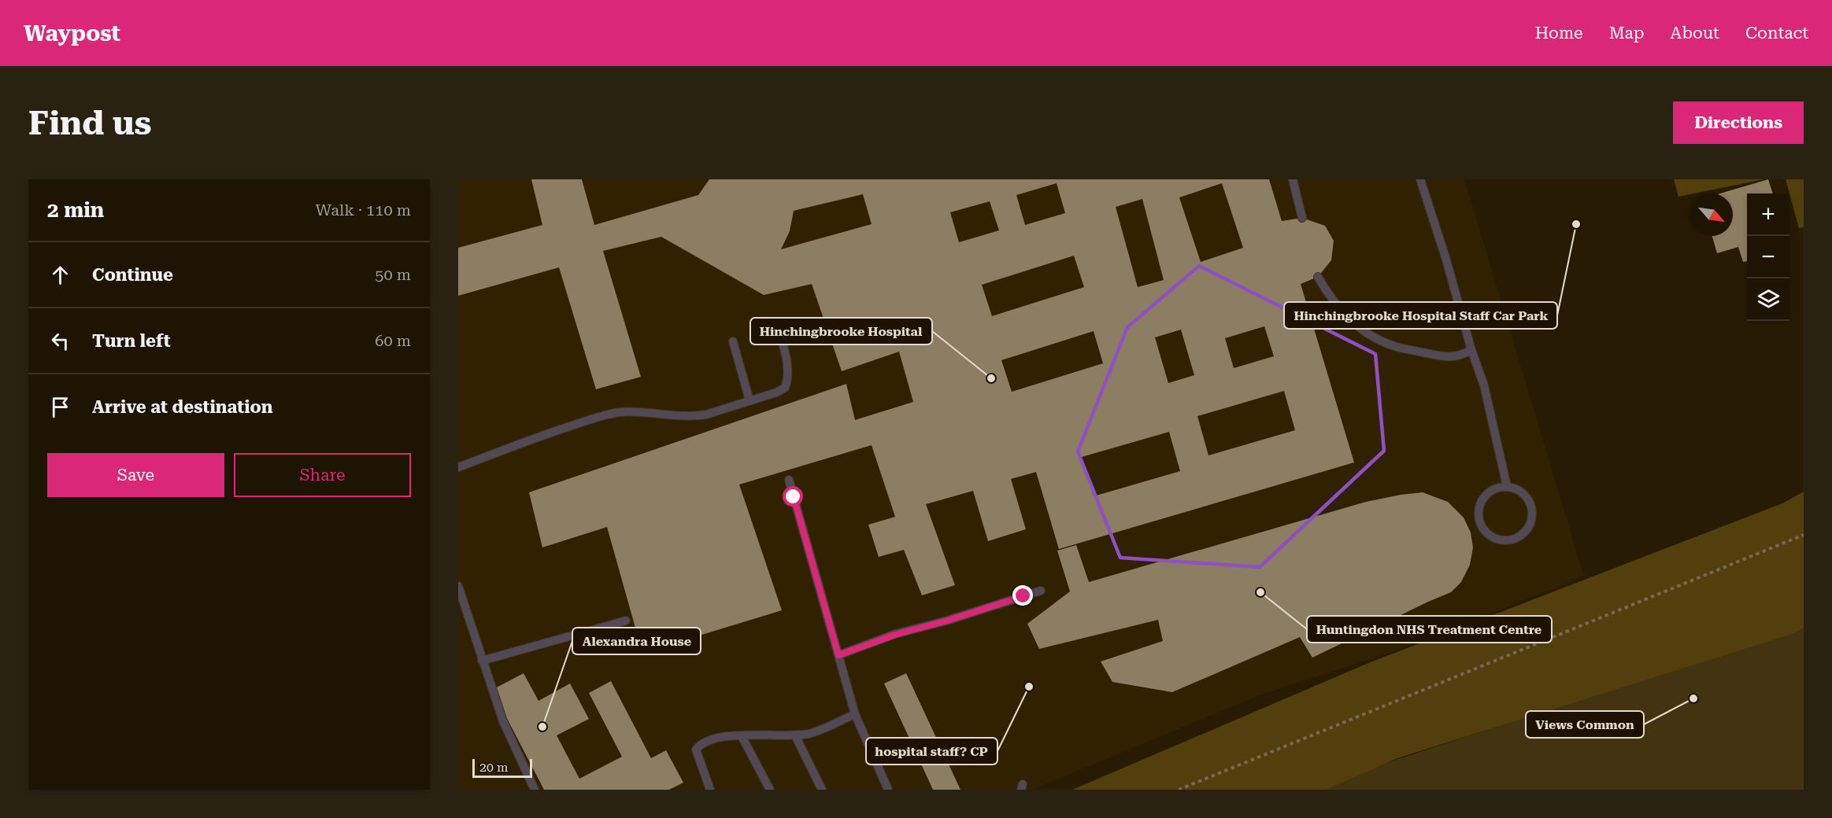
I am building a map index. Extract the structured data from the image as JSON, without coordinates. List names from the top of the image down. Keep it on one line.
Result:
{"places":["Hinchingbrooke Hospital Staff Car Park","Hinchingbrooke Hospital","Huntingdon NHS Treatment Centre","hospital staff? CP","Views Common","Alexandra House"],"scale_bar":"20 m","north":"bottom right","page":{"header":"Waypost","nav":["Home","Map","About","Contact"],"buttons":["Directions",["Save","Share"]],"title":"Find us","heading":["2 min","Walk · 110 m"],"map_buttons":["+","−"],"list":[["Continue","50 m"],["Turn left","60 m"],"Arrive at destination"],"scale":"20 m"}}
